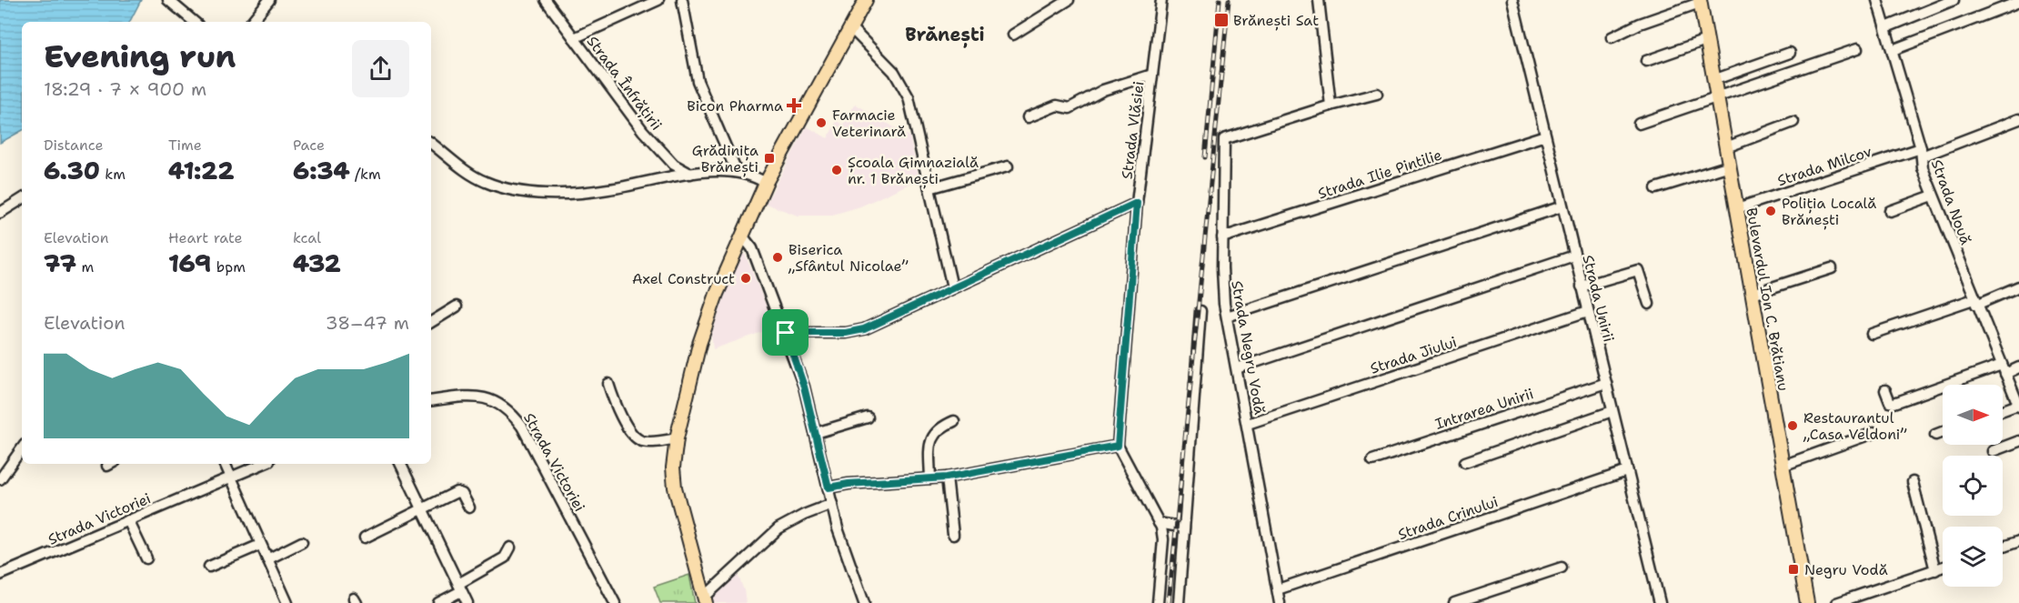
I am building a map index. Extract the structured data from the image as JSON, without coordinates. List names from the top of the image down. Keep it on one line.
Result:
{"streets":{"main road":["Bulevardul Ion C. Brătianu"],"street":["Strada Înfrățirii","Strada Vlăsiei","Strada Milcov","Strada Ilie Pintilie","Strada Nouă","Strada Unirii","Strada Negru Vodă","Strada Jiului","Intrarea Unirii","Strada Victoriei","Strada Crinului"]},"crossings":[["Strada Milcov","Strada Nouă"],["Strada Milcov","Bulevardul Ion C. Brătianu"],["Strada Ilie Pintilie","Strada Unirii"],["Strada Ilie Pintilie","Strada Negru Vodă"],["Strada Unirii","Strada Jiului"],["Strada Unirii","Intrarea Unirii"],["Strada Unirii","Strada Crinului"],["Strada Negru Vodă","Strada Jiului"],["Strada Negru Vodă","Strada Crinului"]],"districts":["Brănești"],"places":{"transit":["Brănești Sat","Grădinița Brănești","Negru Vodă"],"health":["Bicon Pharma"],"other":["Farmacie Veterinară","Școala Gimnazială nr. 1 Brănești","Poliția Locală Brănești","Biserica „Sfântul Nicolae”","Axel Construct","Restaurantul „Casa Veldoni”"]},"north":"right","page":{"heading":["Evening run","18:29 · 7 × 900 m"],"stats":[["Distance","6.30 km"],["Time","41:22"],["Pace","6:34 /km"],["Elevation","77 m"],["Heart rate","169 bpm"],["kcal","432"]],"chart":["Elevation","38–47 m"]}}
